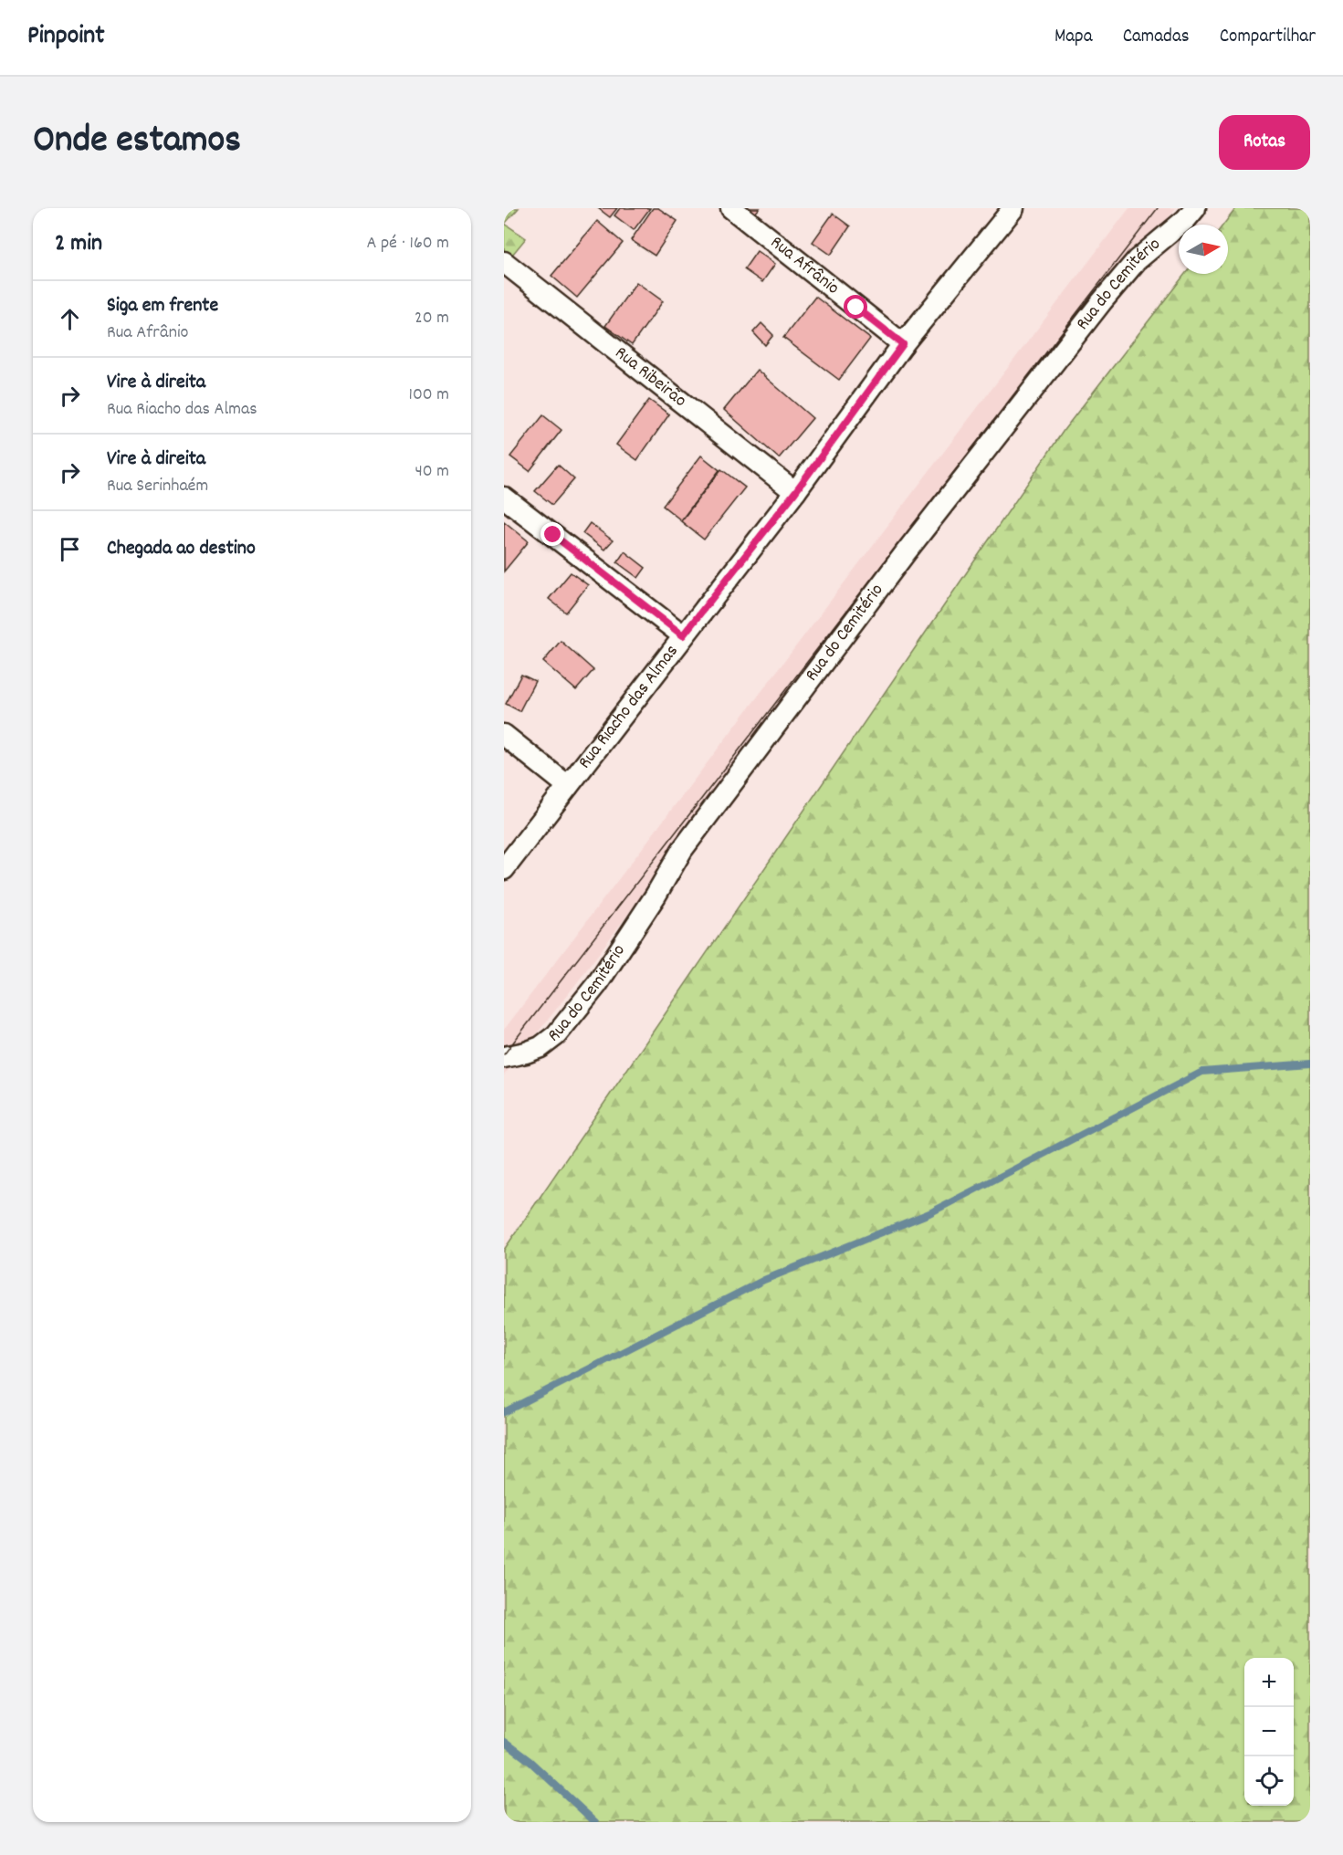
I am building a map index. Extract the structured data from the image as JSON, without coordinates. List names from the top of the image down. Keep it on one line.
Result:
{"streets":{"street":["Rua Afrânio","Rua do Cemitério","Rua Ribeirão","Rua Riacho das Almas"]},"crossings":[["Rua Afrânio","Rua Riacho das Almas"],["Rua Ribeirão","Rua Riacho das Almas"]],"north":"right","page":{"header":"Pinpoint","nav":["Mapa","Camadas","Compartilhar"],"title":"Onde estamos","buttons":"Rotas","heading":["2 min","A pé · 160 m"],"list":[["Siga em frente","Rua Afrânio","20 m"],["Vire à direita","Rua Riacho das Almas","100 m"],["Vire à direita","Rua Serinhaém","40 m"],"Chegada ao destino"],"map_buttons":["+","−"]}}
